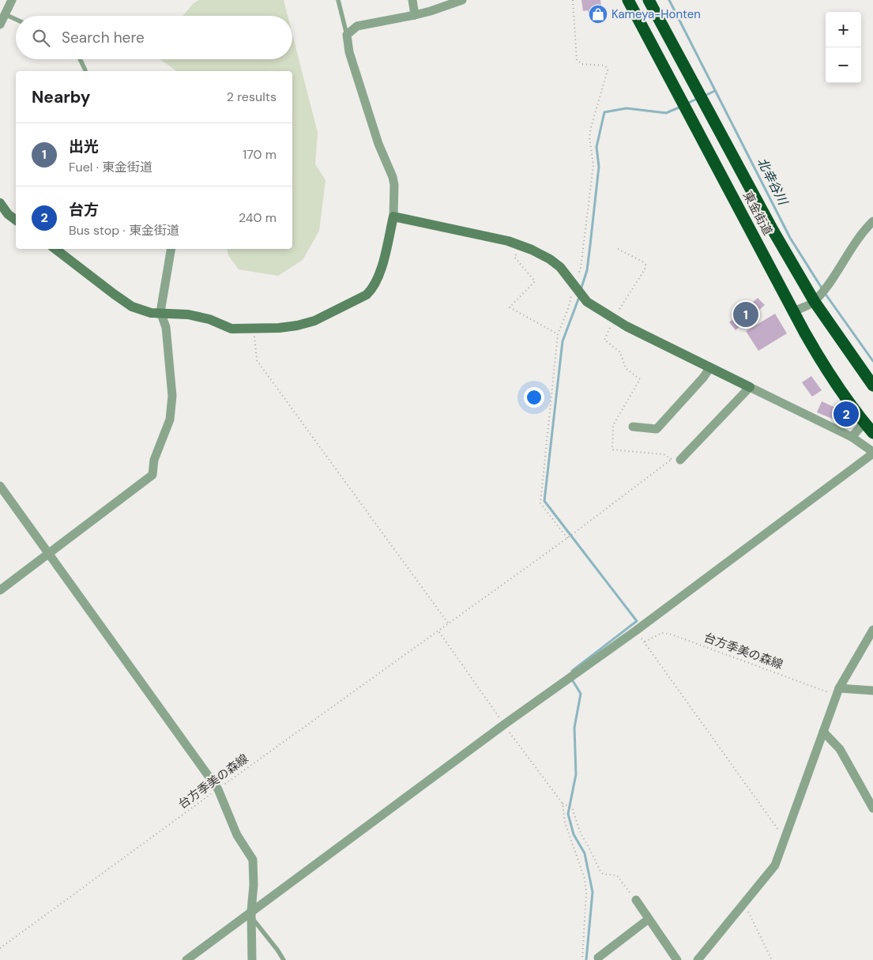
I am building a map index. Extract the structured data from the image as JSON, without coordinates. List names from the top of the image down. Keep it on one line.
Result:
{"streets":{"highway":["東金街道"],"path":["台方季美の森線"]},"water":["北幸谷川"],"places":{"shop":["Kameya-Honten"]},"page":{"map_buttons":["+","−"],"search":"Search here","heading":["Nearby","2 results"],"list":[{"mark":"1","name":"出光","note":"Fuel · 東金街道","value":"170 m"},{"mark":"2","name":"台方","note":"Bus stop · 東金街道","value":"240 m"}],"pins":["1","2"]}}
